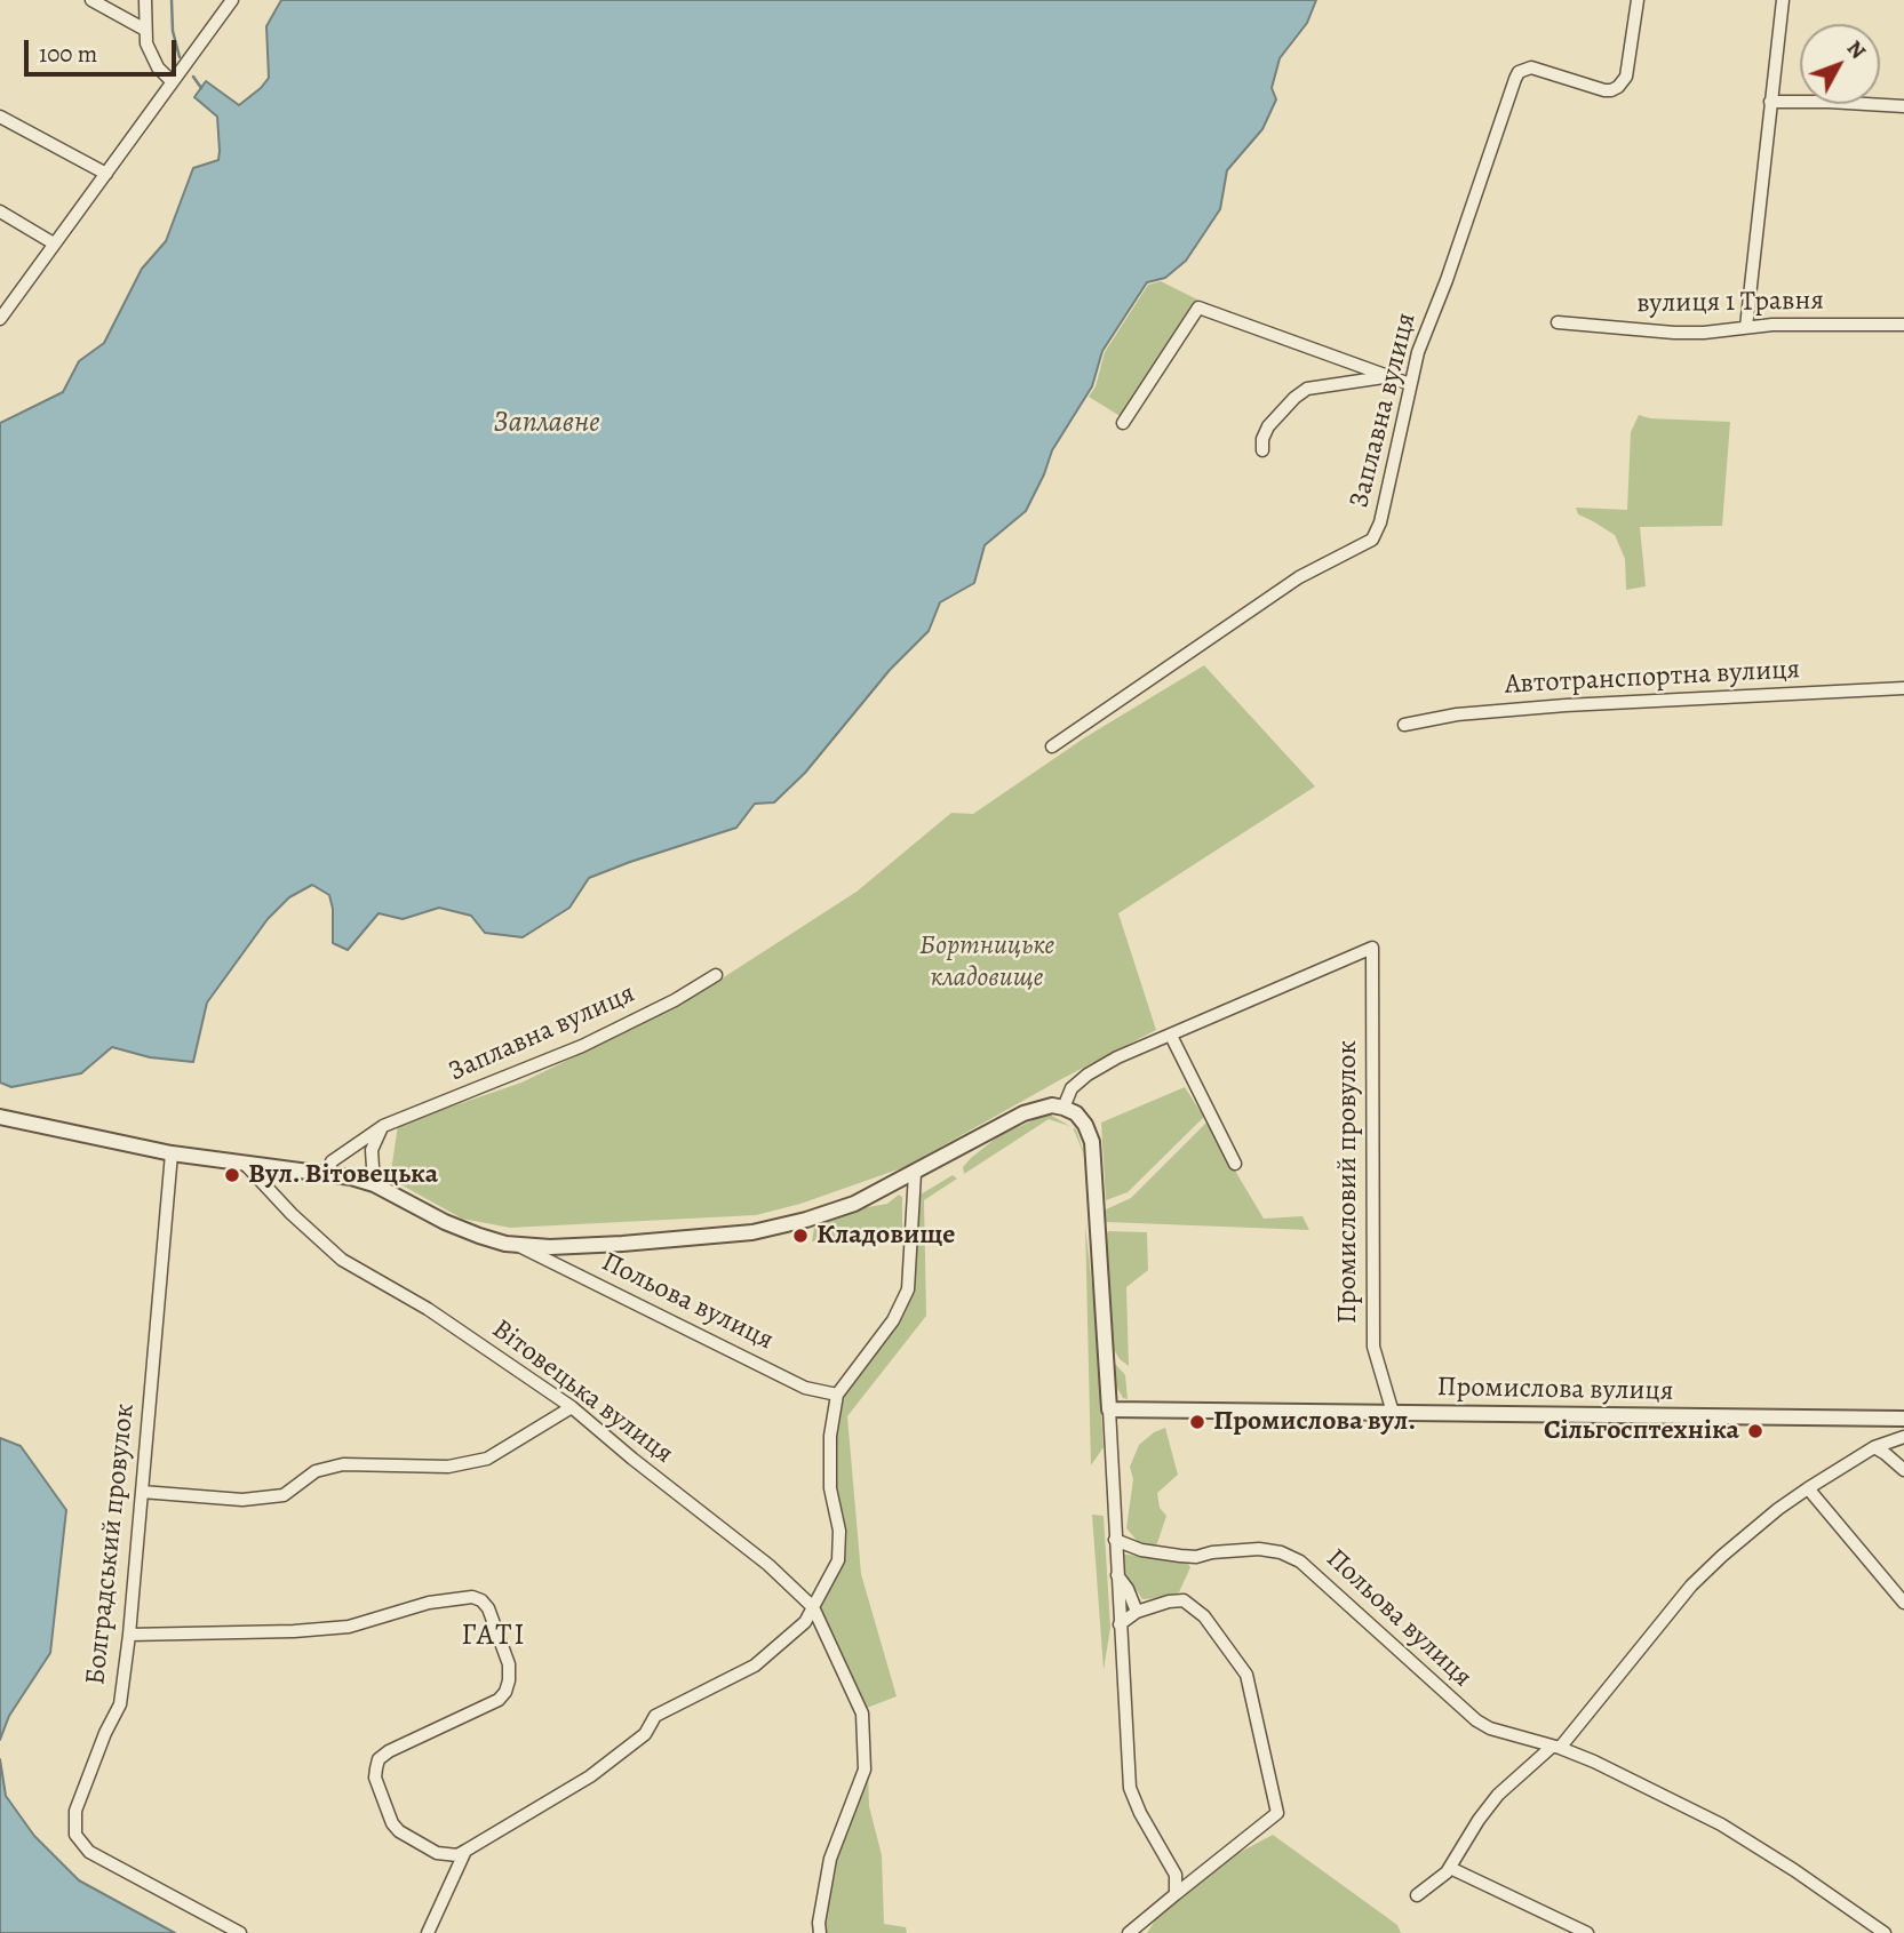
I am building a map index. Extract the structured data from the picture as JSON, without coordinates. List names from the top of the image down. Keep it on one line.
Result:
{"streets":{"street":["вулиця 1 Травня","Заплавна вулиця","Автотранспортна вулиця","Промисловий провулок","Польова вулиця","Промислова вулиця","Вітовецька вулиця","Болградський провулок"]},"crossings":[["Промисловий провулок","Промислова вулиця"]],"districts":["ГАТІ"],"water":["Заплавне"],"parks":["Бортницьке кладовище"],"places":["Вул. Вітовецька","Кладовище","Промислова вул.","Сільгосптехніка"],"scale_bar":"100 m","north":"top right"}
